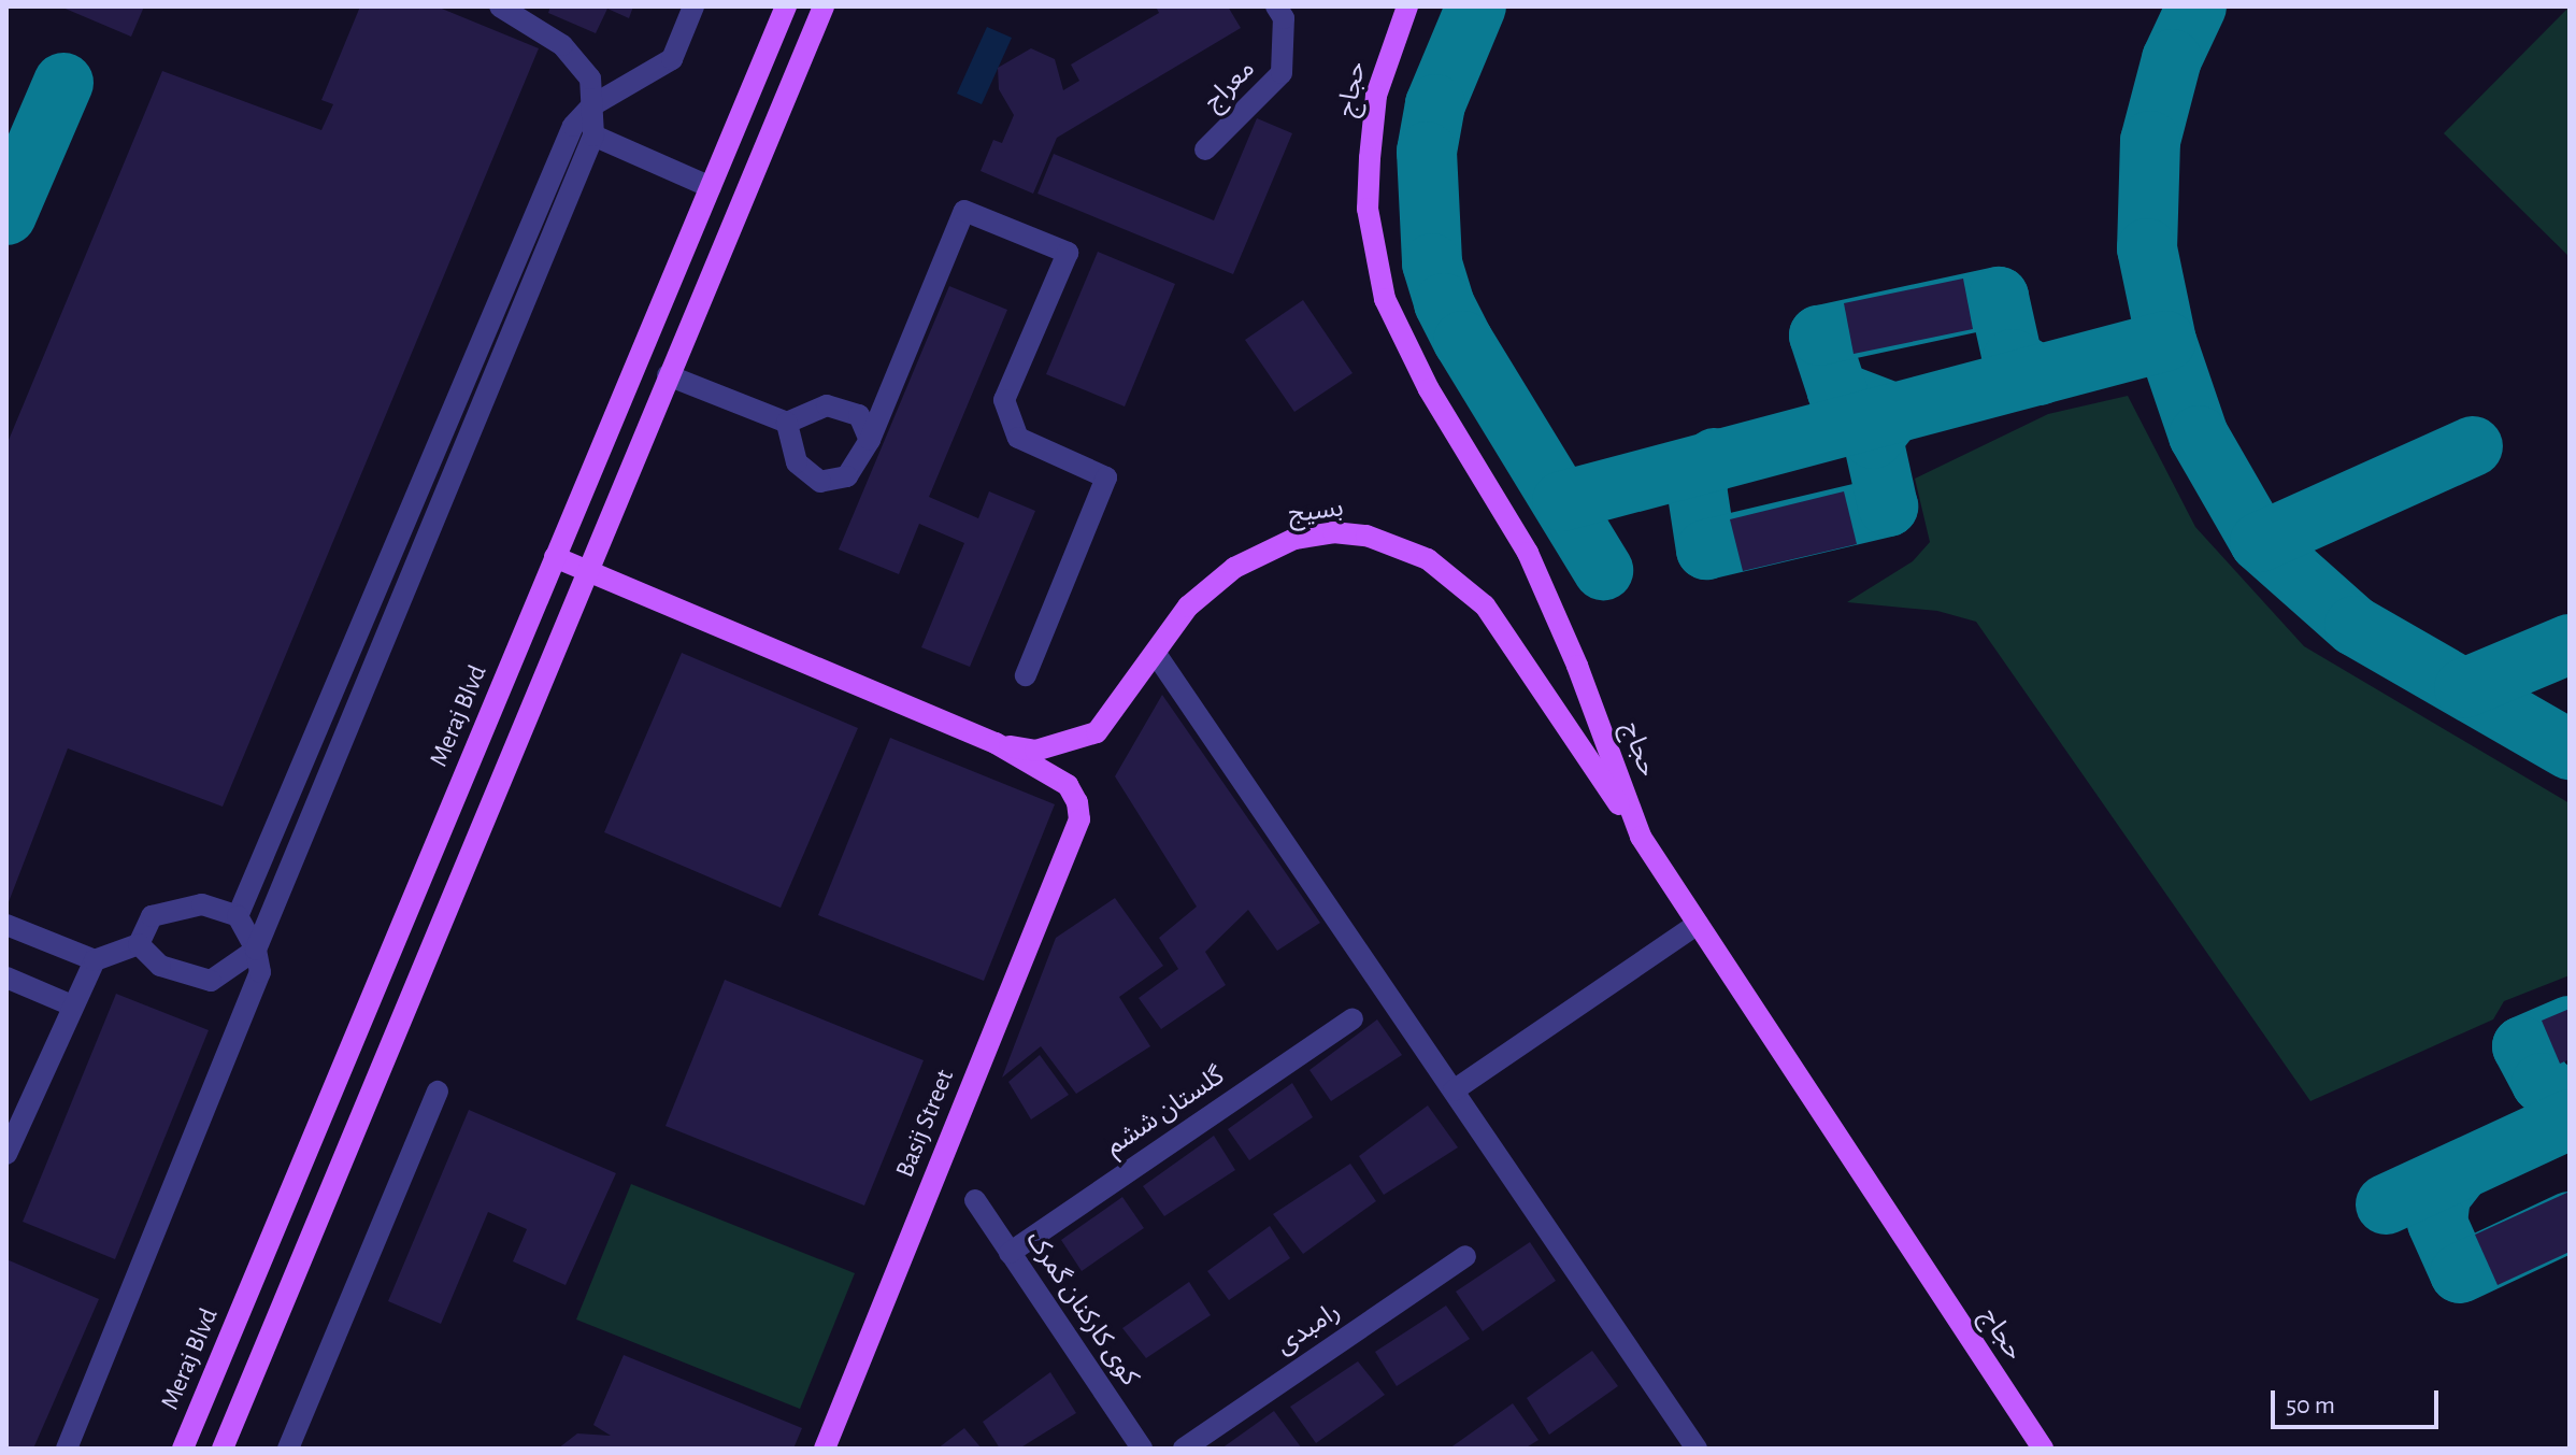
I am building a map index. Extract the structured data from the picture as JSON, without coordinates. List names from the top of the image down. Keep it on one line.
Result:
{"streets":{"main road":["حجاج","بسیج","Meraj Blvd","Basij Street"],"street":["معراج","گلستان ششم","کوی کارکنان گمرک","رامبدی"]},"crossings":[["حجاج","بسیج"],["بسیج","Basij Street"],["گلستان ششم","کوی کارکنان گمرک"]],"scale_bar":"50 m"}
